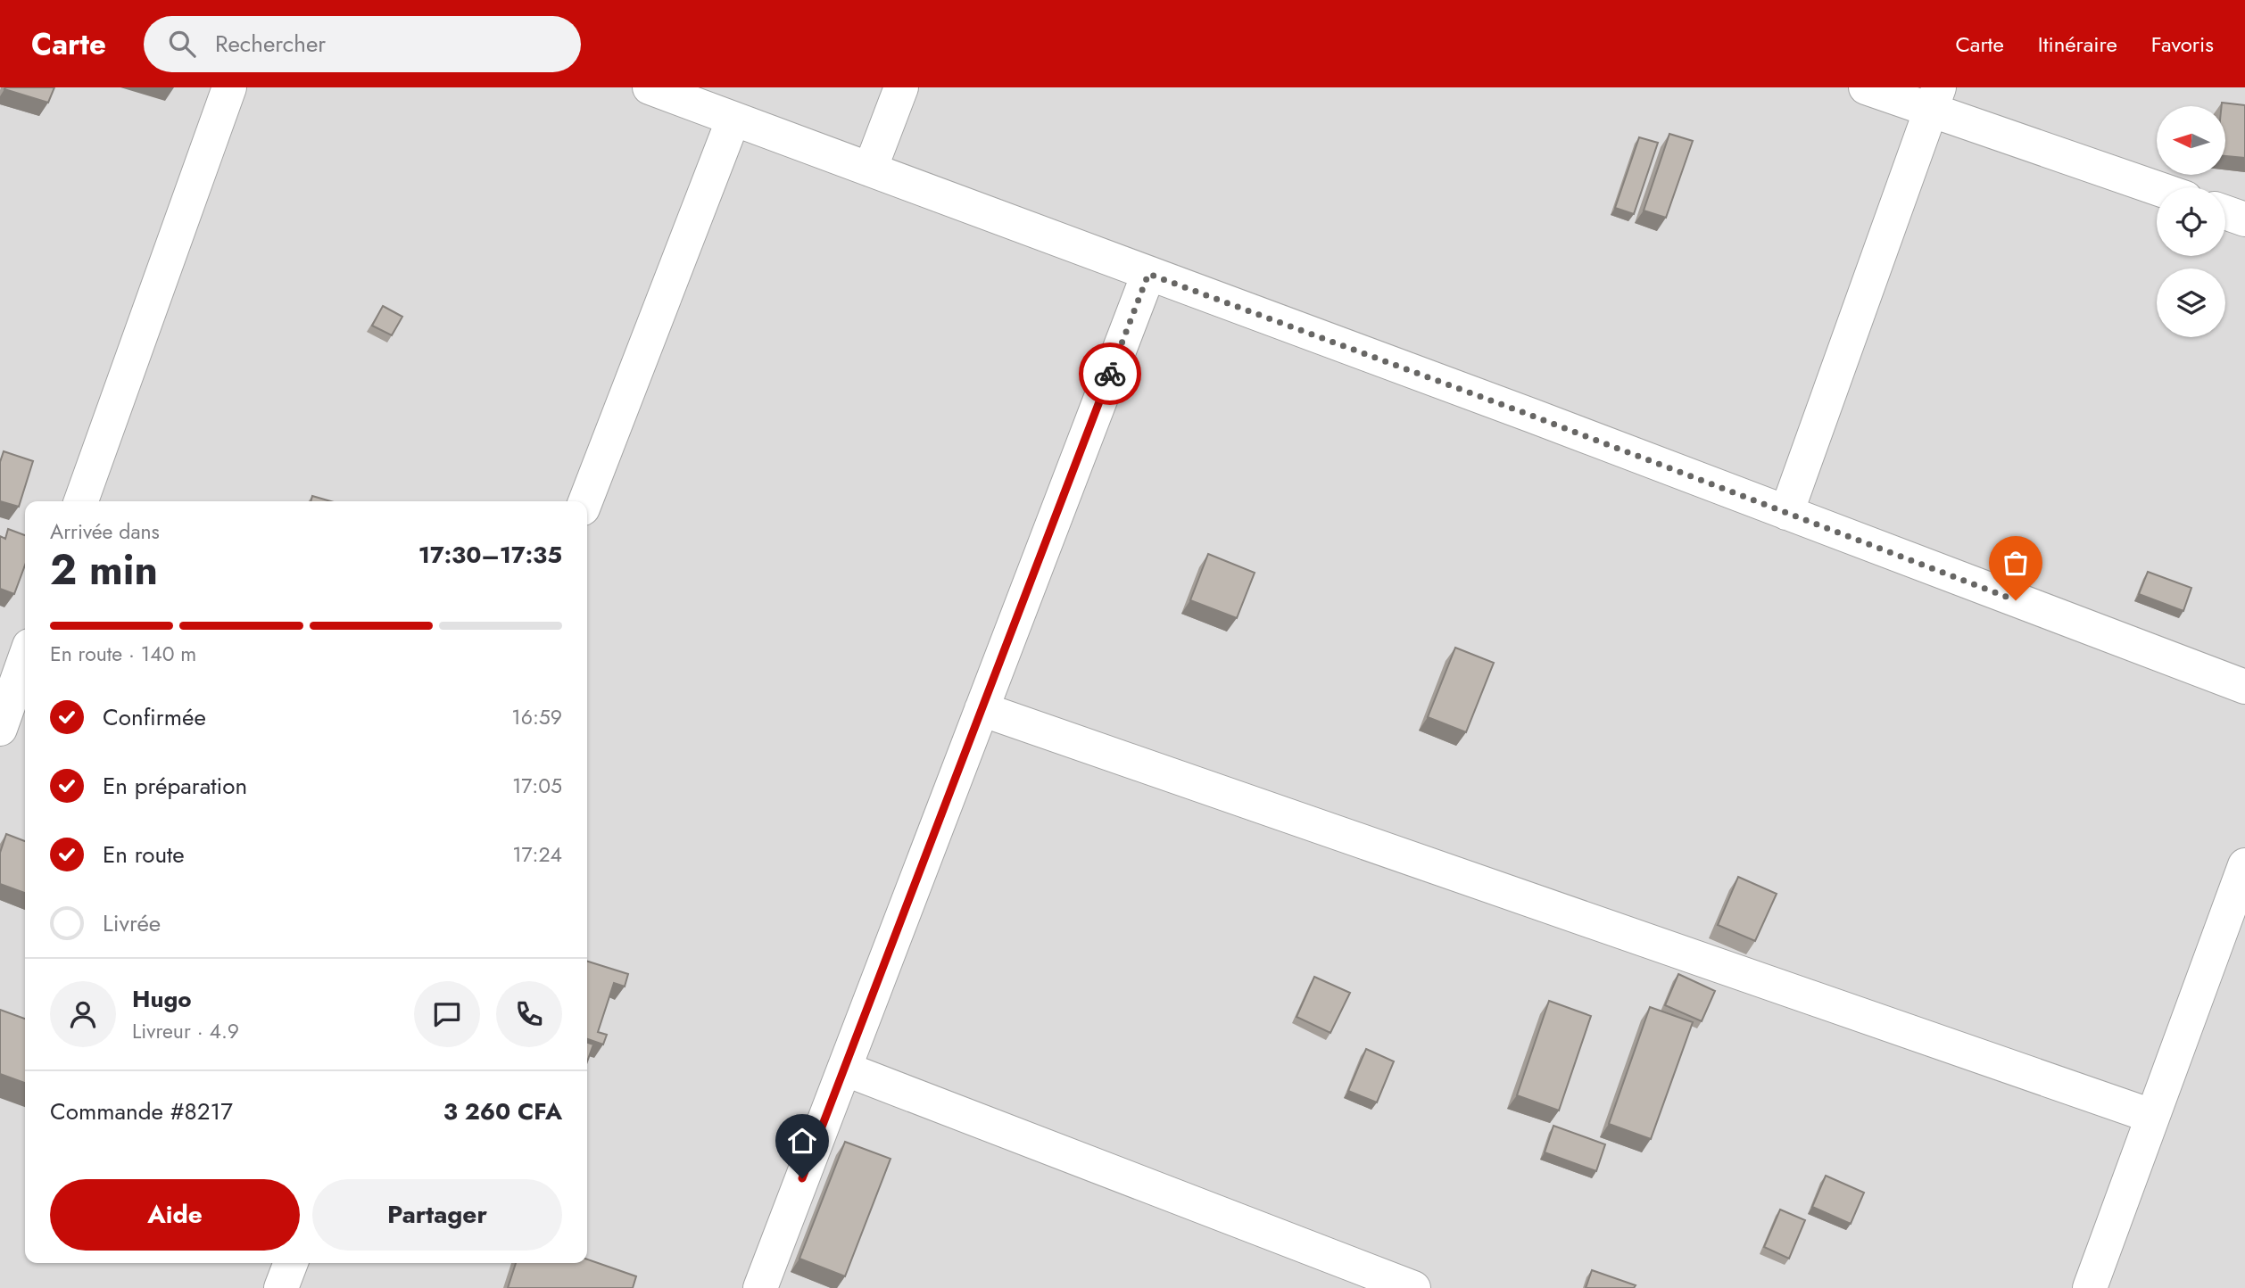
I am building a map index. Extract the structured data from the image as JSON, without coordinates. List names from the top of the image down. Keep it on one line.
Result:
{"north":"left","page":{"header":"Carte","search":"Rechercher","nav":["Carte","Itinéraire","Favoris"],"heading":["2 min","Arrivée dans","17:30–17:35"],"panel":["Hugo","Livreur · 4.9","Commande #8217","3 260 CFA"],"bar":"En route · 140 m","list":[["Confirmée","16:59"],["En préparation","17:05"],["En route","17:24"],"Livrée"],"buttons":["Aide","Partager"]}}
